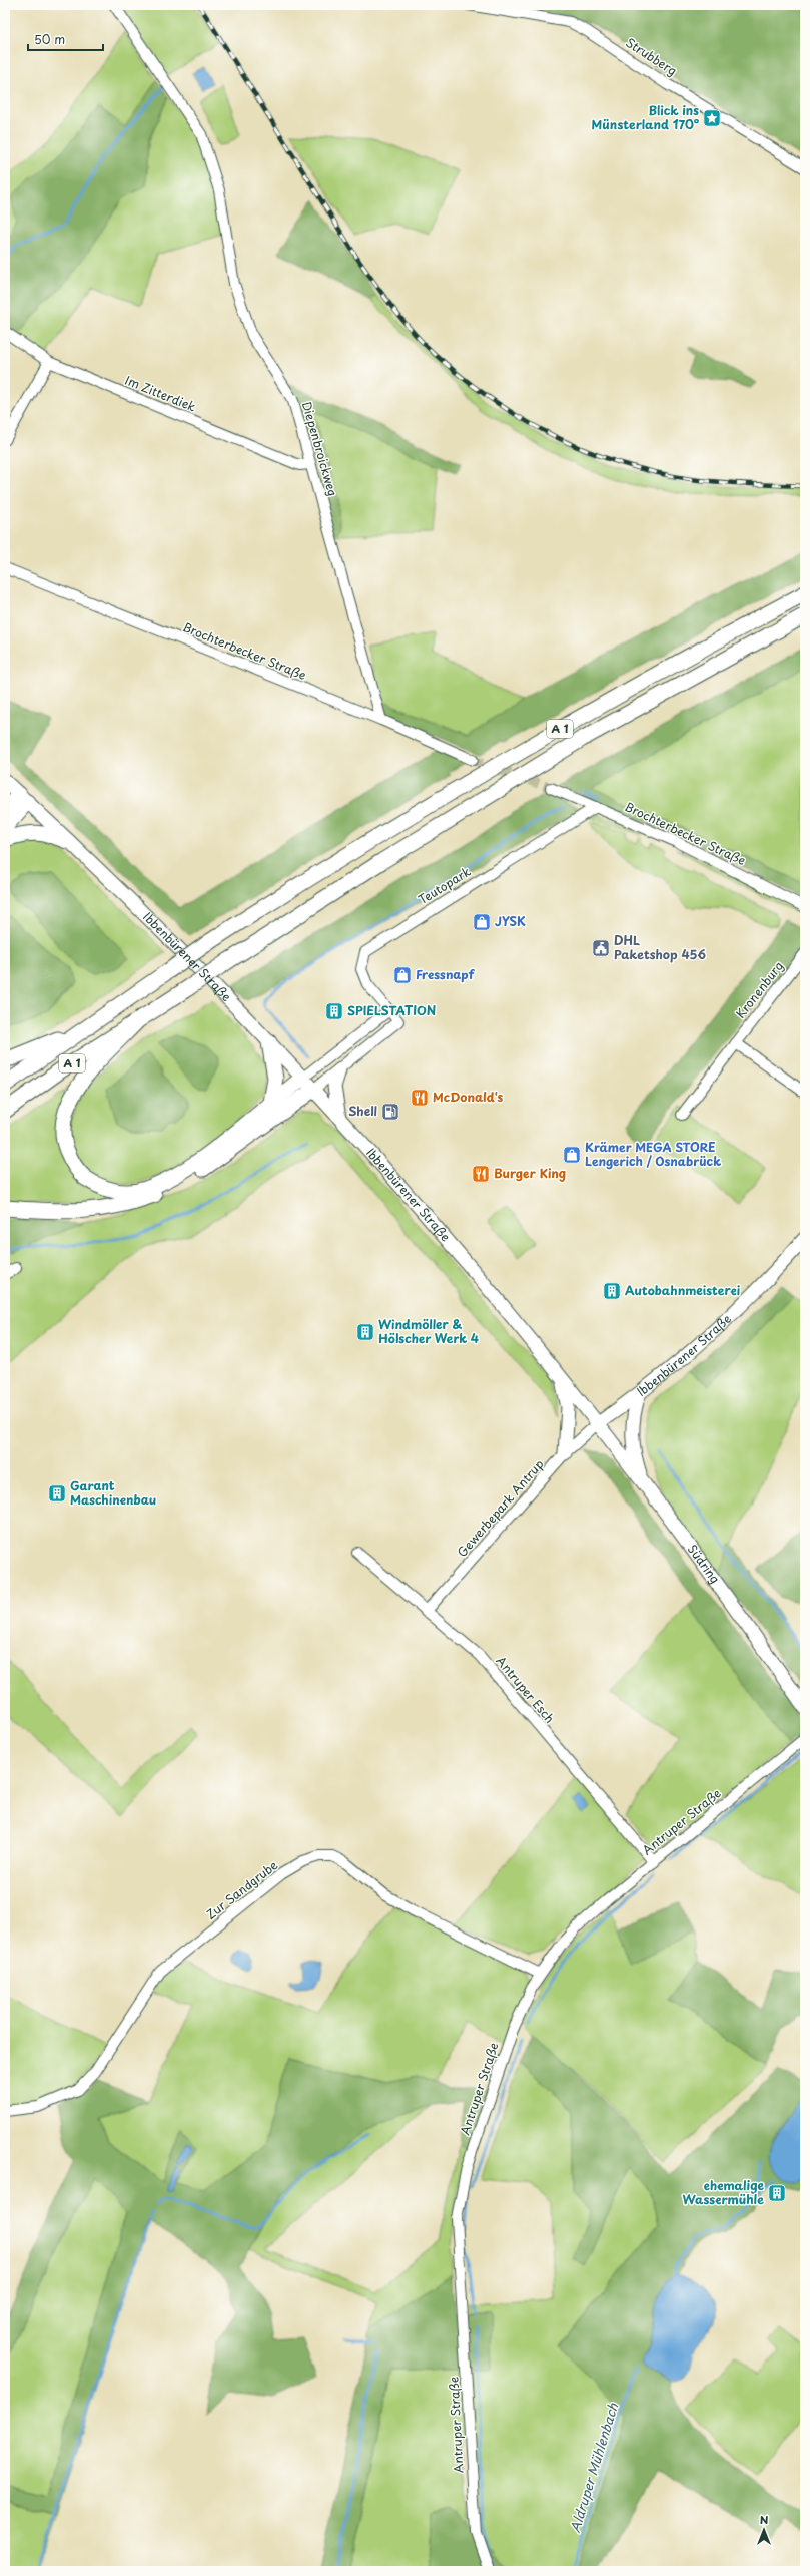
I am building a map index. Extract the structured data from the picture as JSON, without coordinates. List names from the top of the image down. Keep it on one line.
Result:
{"streets":{"highway":["A 1"],"main road":["Ibbenbürener Straße","Südring"],"street":["Strubberg","Im Zitterdiek","Diepenbroickweg","Brochterbecker Straße","Teutopark","Kronenburg","Gewerbepark Antrup","Antruper Esch","Antruper Straße","Zur Sandgrube"]},"crossings":[["Im Zitterdiek","Diepenbroickweg"],["Diepenbroickweg","Brochterbecker Straße"],["Brochterbecker Straße","Teutopark"],["Teutopark","Ibbenbürener Straße"],["Ibbenbürener Straße","Gewerbepark Antrup"],["Ibbenbürener Straße","Südring"],["Gewerbepark Antrup","Südring"],["Gewerbepark Antrup","Antruper Esch"],["Antruper Esch","Antruper Straße"],["Antruper Straße","Zur Sandgrube"]],"water":["Aldruper Mühlenbach"],"places":{"place":["Blick ins Münsterland 170°"],"shop":["JYSK","Fressnapf","Krämer MEGA STORE Lengerich / Osnabrück"],"public building":["DHL Paketshop 456"],"building":["SPIELSTATION","Autobahnmeisterei","Windmöller & Hölscher Werk 4","Garant Maschinenbau","ehemalige Wassermühle"],"restaurant":["McDonald's","Burger King"],"fuel station":["Shell"]},"scale_bar":"50 m","north":"top"}
